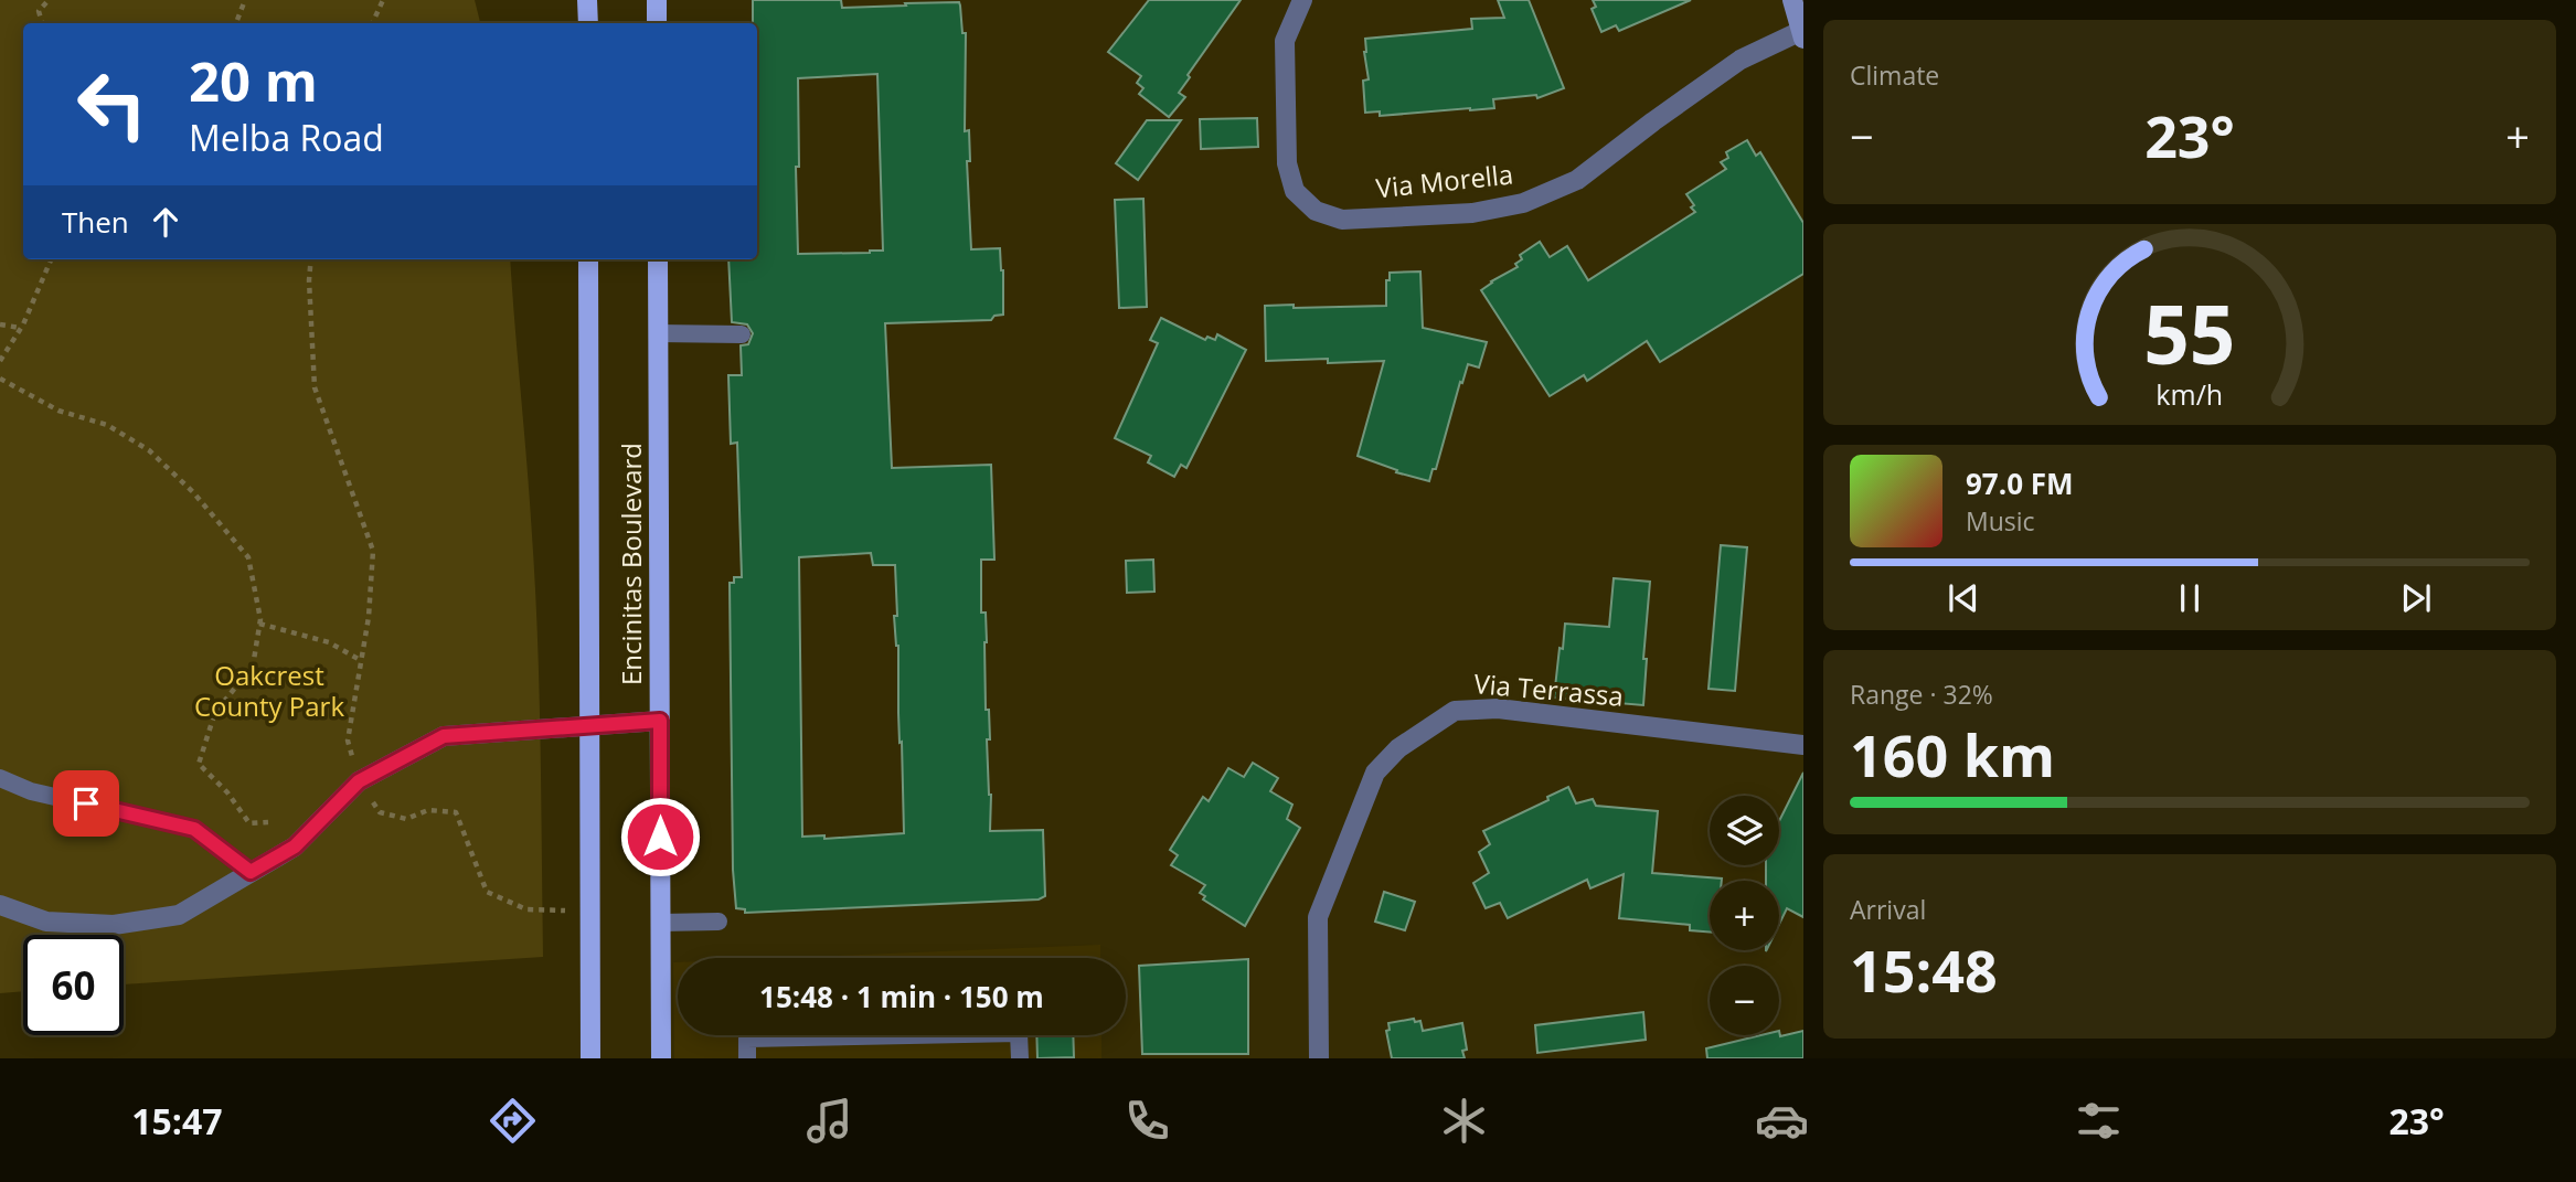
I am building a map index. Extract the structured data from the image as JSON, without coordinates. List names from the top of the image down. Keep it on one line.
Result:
{"streets":{"main road":["Encinitas Boulevard"],"street":["Via Morella","Via Terrassa"]},"parks":["Oakcrest County Park"],"page":{"tile":["Climate",["Range · 32%","160 km"],["Arrival","15:48"]],"turn":["20 m","Melba Road"],"heat":["−","23°","+"],"then":"Then","song":["97.0 FM","Music"],"map_buttons":["+","−"],"limit":"60","trip":"15:48 · 1 min · 150 m","tabs":["15:47","23°"],"gauge":["55","km/h"]}}
